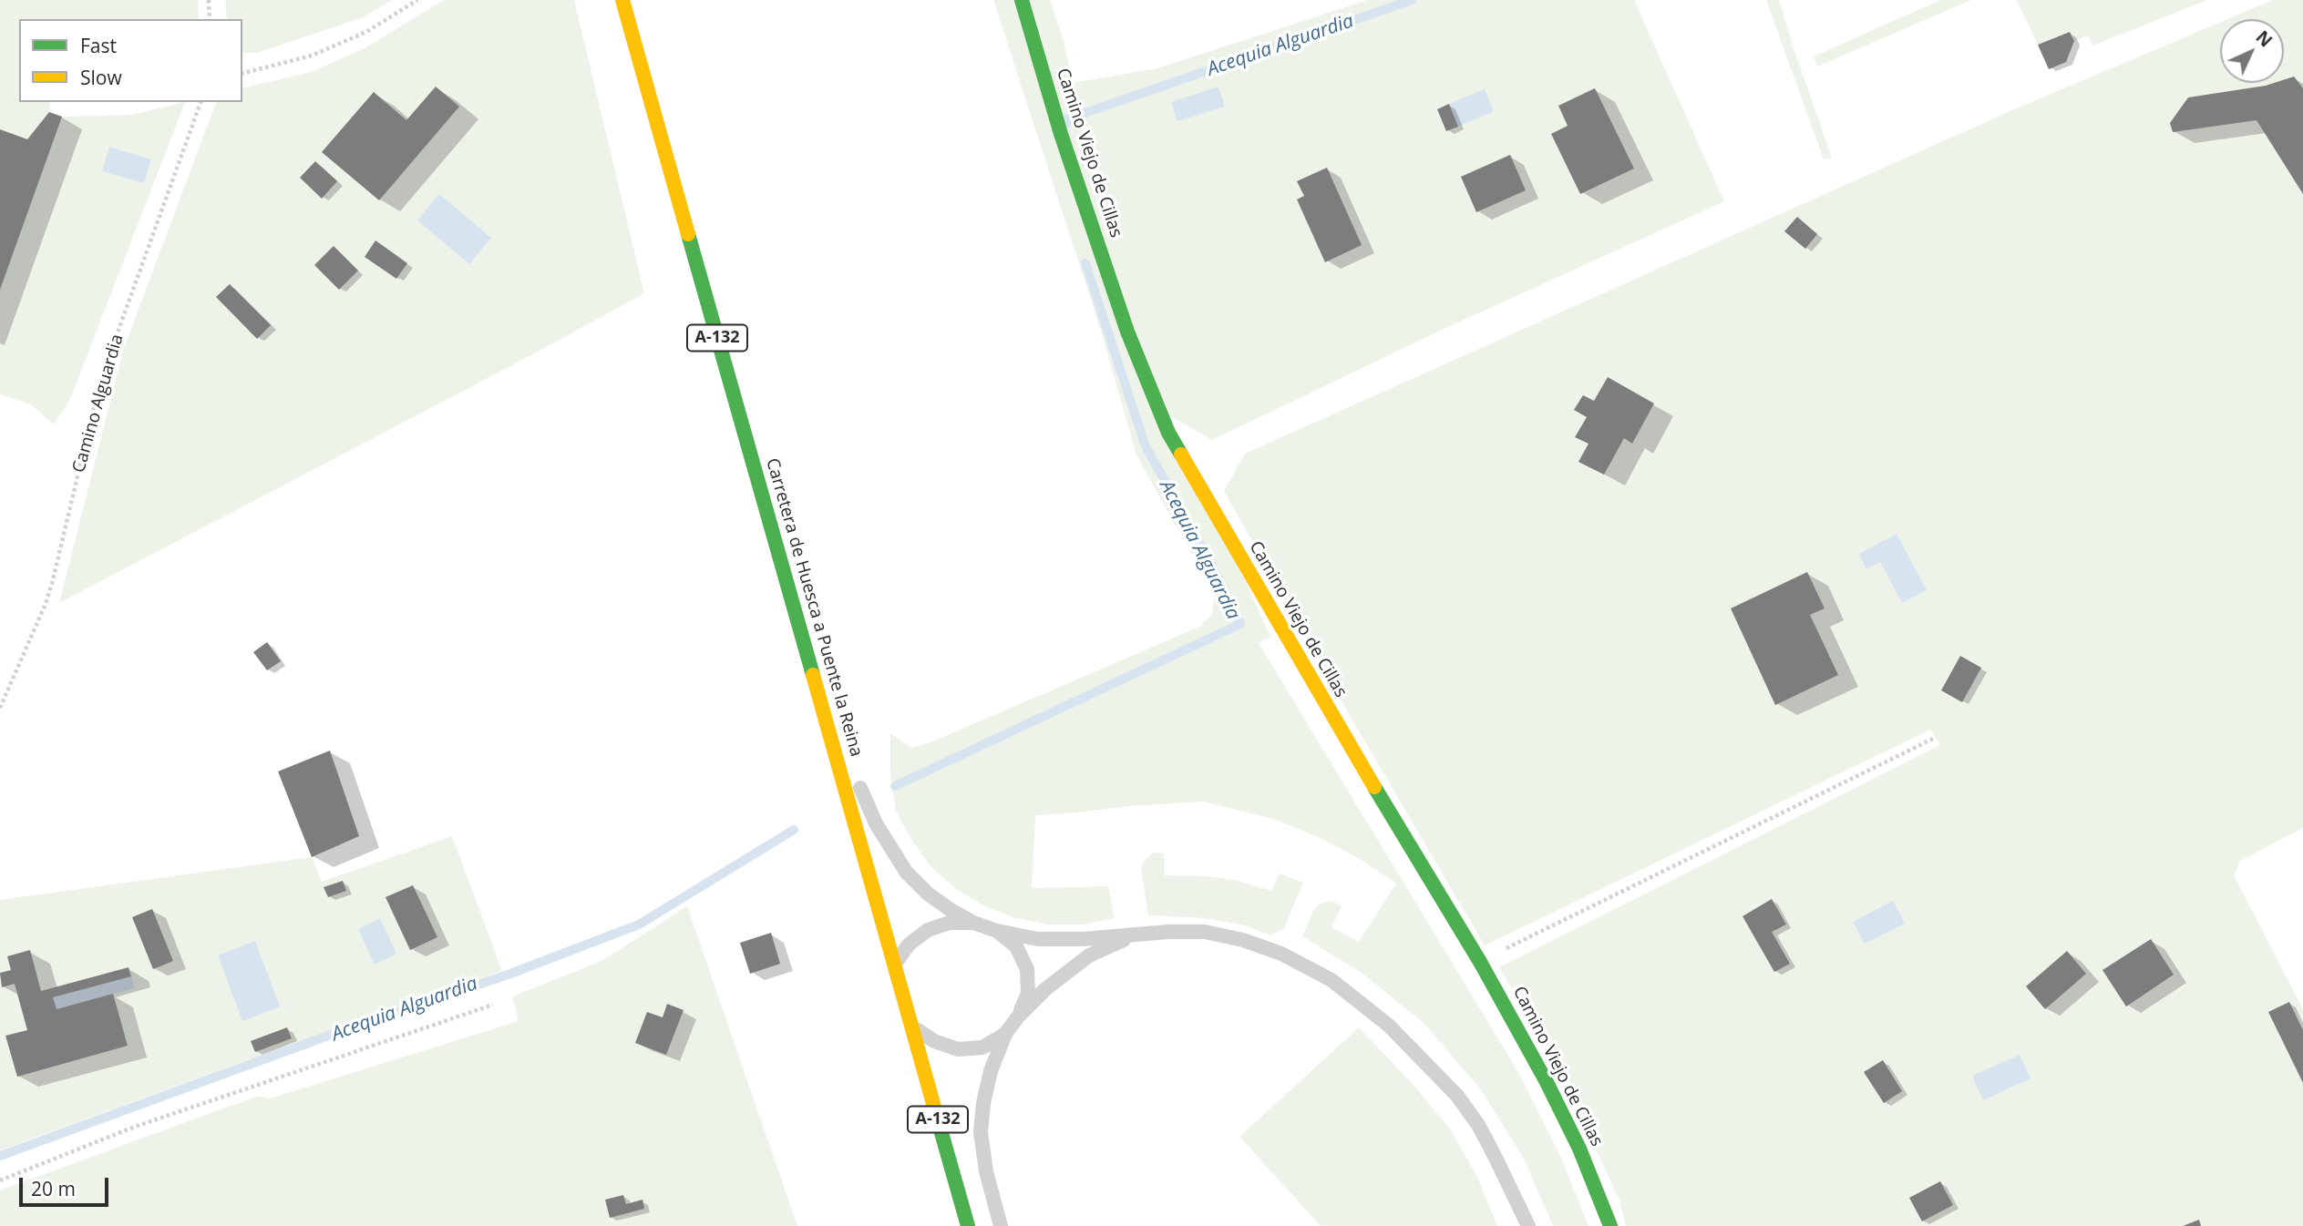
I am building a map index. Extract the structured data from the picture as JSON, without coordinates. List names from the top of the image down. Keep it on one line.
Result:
{"streets":{"street":["Camino Viejo de Cillas","A-132","Carretera de Huesca a Puente la Reina"],"path":["Camino Alguardia"]},"water":["Acequia Alguardia"],"legend":["Fast","Slow"],"scale_bar":"20 m","north":"top right"}
